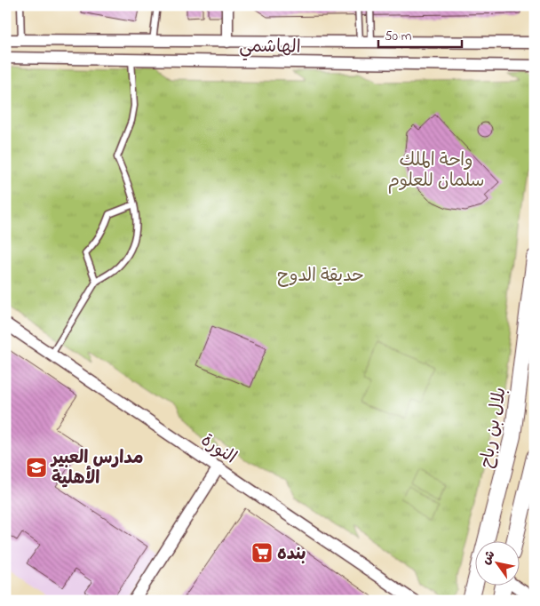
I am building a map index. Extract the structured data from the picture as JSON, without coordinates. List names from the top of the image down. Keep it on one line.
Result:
{"streets":{"main road":["بلال بن رباح"],"street":["الهاشمي","النورة"]},"parks":["واحة الملك سلمان للعلوم","حديقة الدوح"],"places":{"school or university":["مدارس العبير الأهلية"],"supermarket":["بنده"]},"scale_bar":"50 m","north":"top left"}
